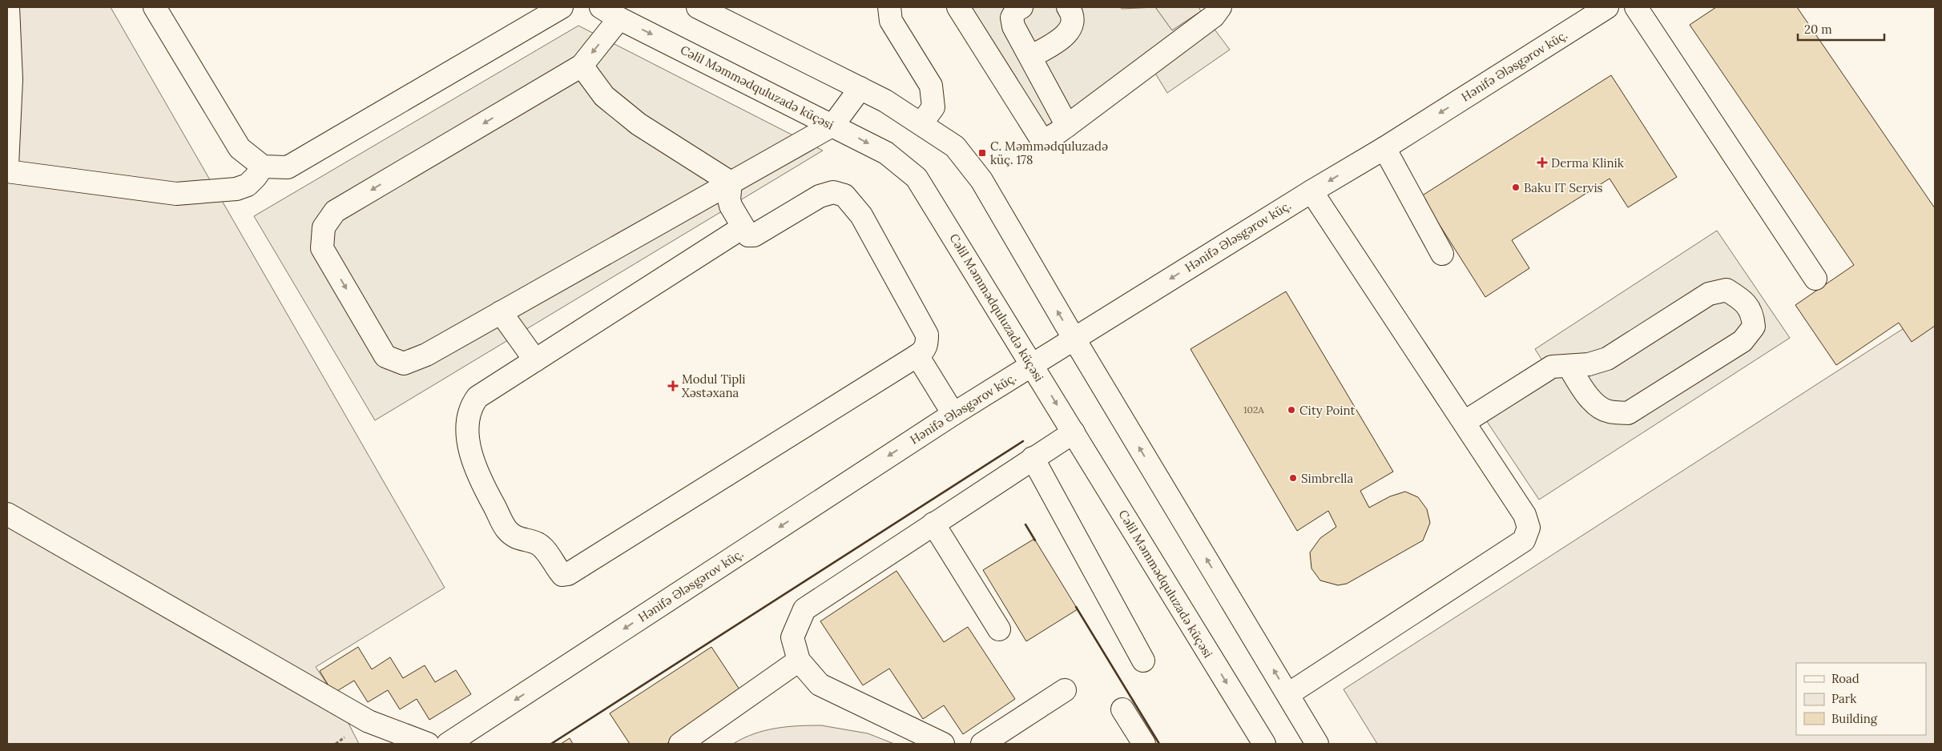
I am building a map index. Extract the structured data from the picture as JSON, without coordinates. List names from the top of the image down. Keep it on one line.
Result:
{"streets":{"main road":["Hənifə Ələsgərov küç.","Cəlil Məmmədquluzadə küçəsi"]},"crossings":[["Hənifə Ələsgərov küç.","Cəlil Məmmədquluzadə küçəsi"]],"places":{"transit":["C. Məmmədquluzadə küç. 178"],"health":["Derma Klinik","Modul Tipli Xəstəxana"],"other":["Baku IT Servis","City Point","Simbrella"]},"house_numbers":["102A"],"legend":["Road","Park","Building"],"scale_bar":"20 m"}
